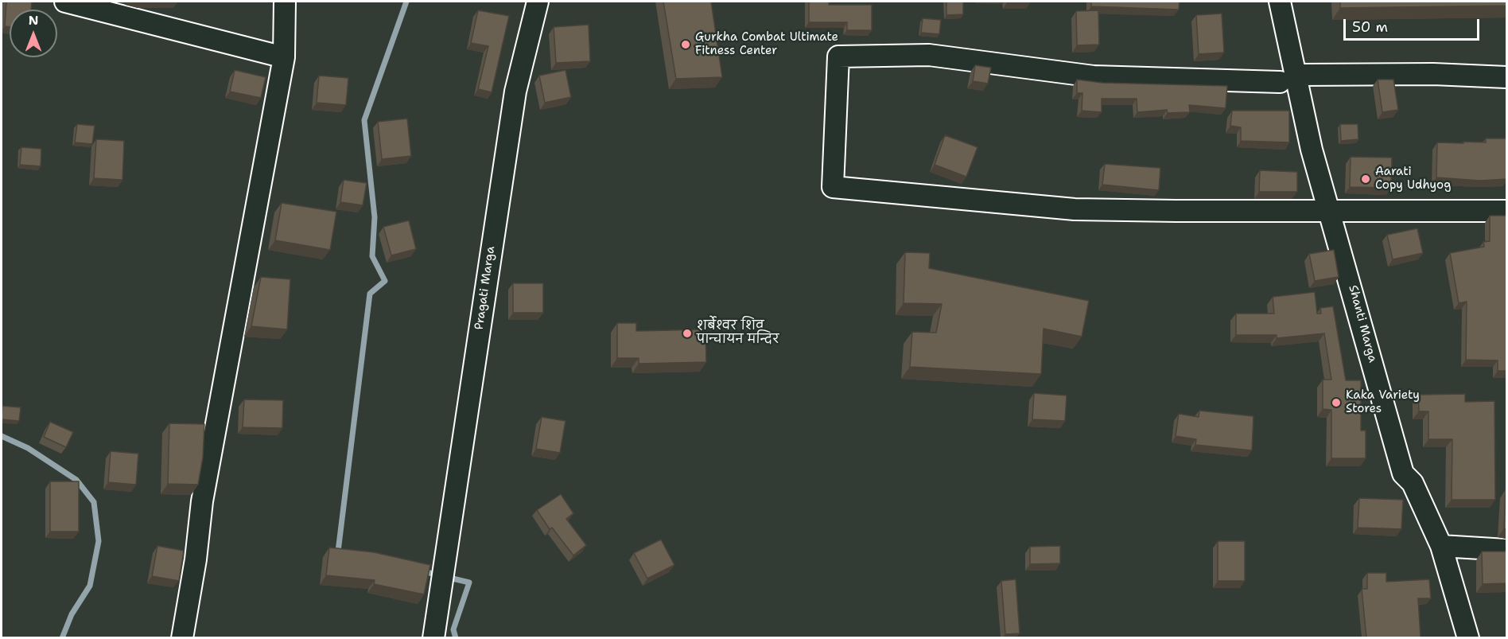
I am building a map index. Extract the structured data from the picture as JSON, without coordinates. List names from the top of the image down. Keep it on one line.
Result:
{"streets":{"street":["Pragati Marga","Shanti Marga"]},"places":["Gurkha Combat Ultimate Fitness Center","Aarati Copy Udhyog","शर्बेश्वर शिव पान्चायन मन्दिर","Kaka Variety Stores"],"scale_bar":"50 m","north":"top"}
